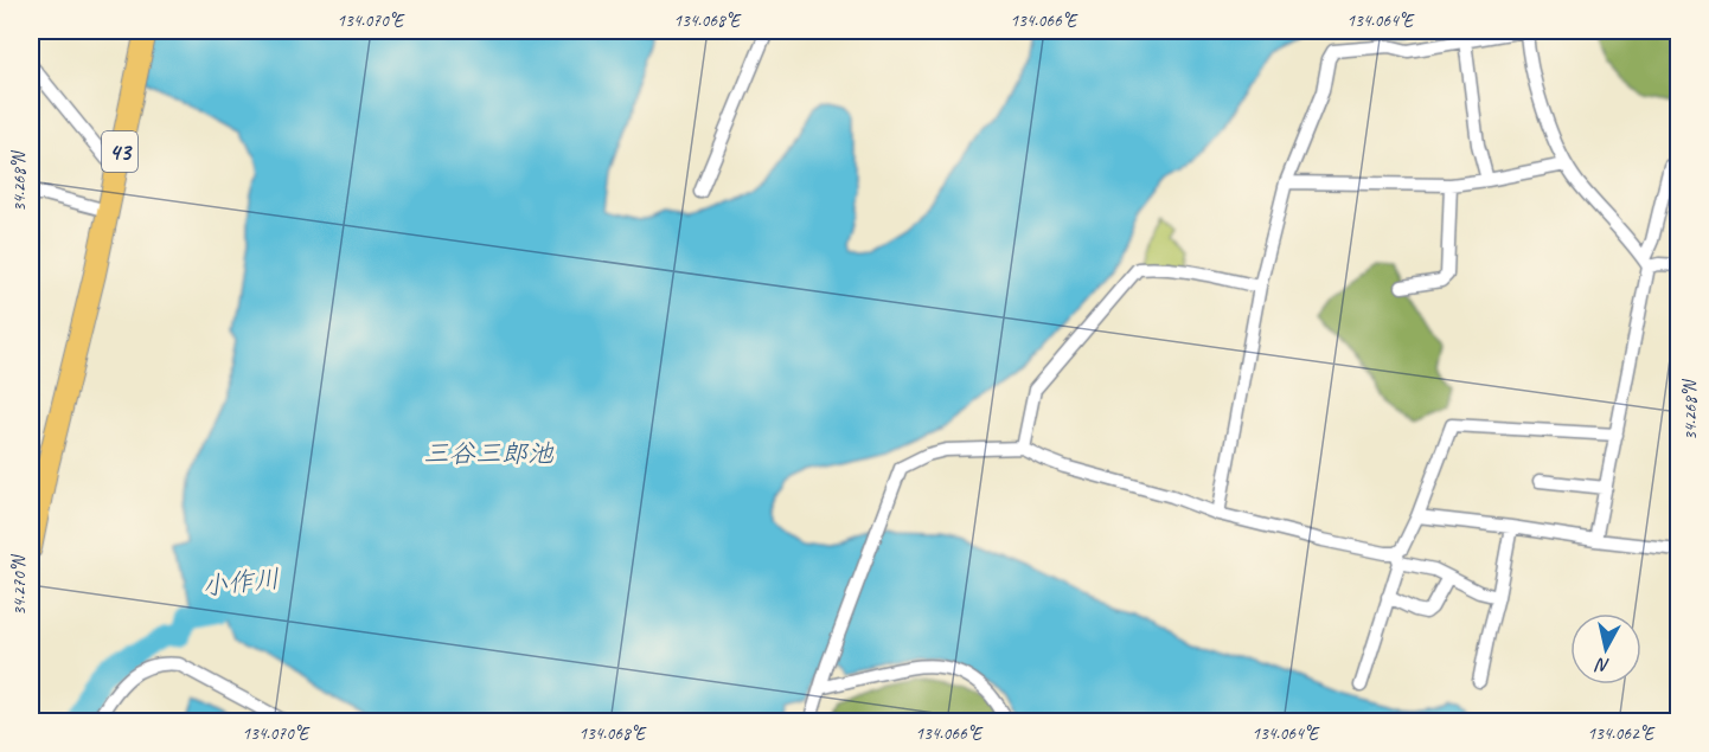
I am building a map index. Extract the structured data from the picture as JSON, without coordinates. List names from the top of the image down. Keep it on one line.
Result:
{"streets":{"main road":["43"]},"water":["三谷三郎池","小作川"],"north":"bottom","coordinates":["134.070°E","134.068°E","134.066°E","134.064°E","34.268°N","34.270°N","134.062°E"]}
